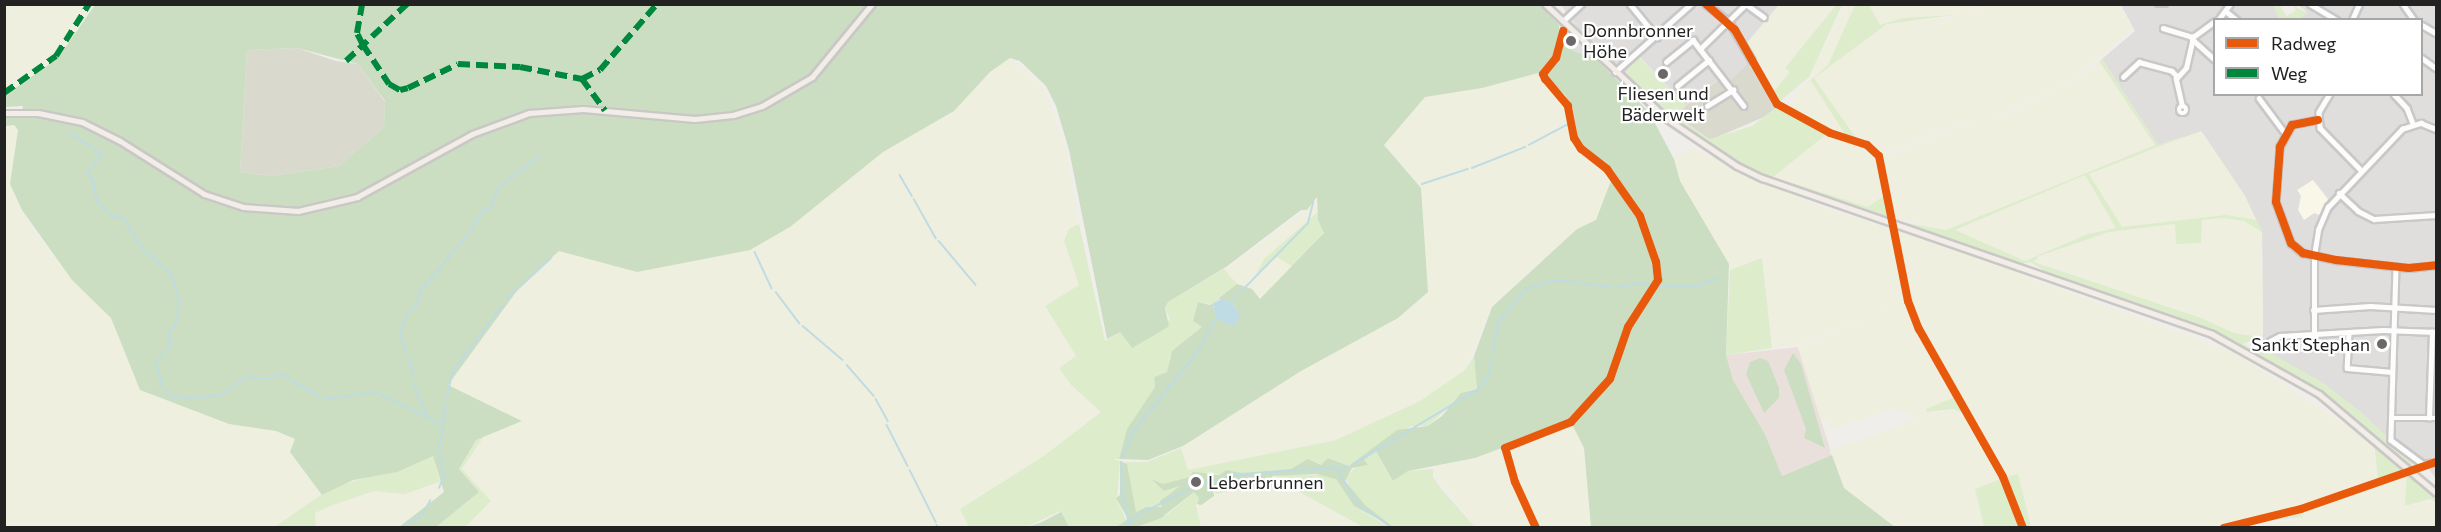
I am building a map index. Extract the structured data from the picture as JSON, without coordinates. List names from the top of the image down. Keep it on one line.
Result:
{"places":["Donnbronner Höhe","Fliesen und Bäderwelt","Sankt Stephan","Leberbrunnen"],"legend":["Radweg","Weg"]}
